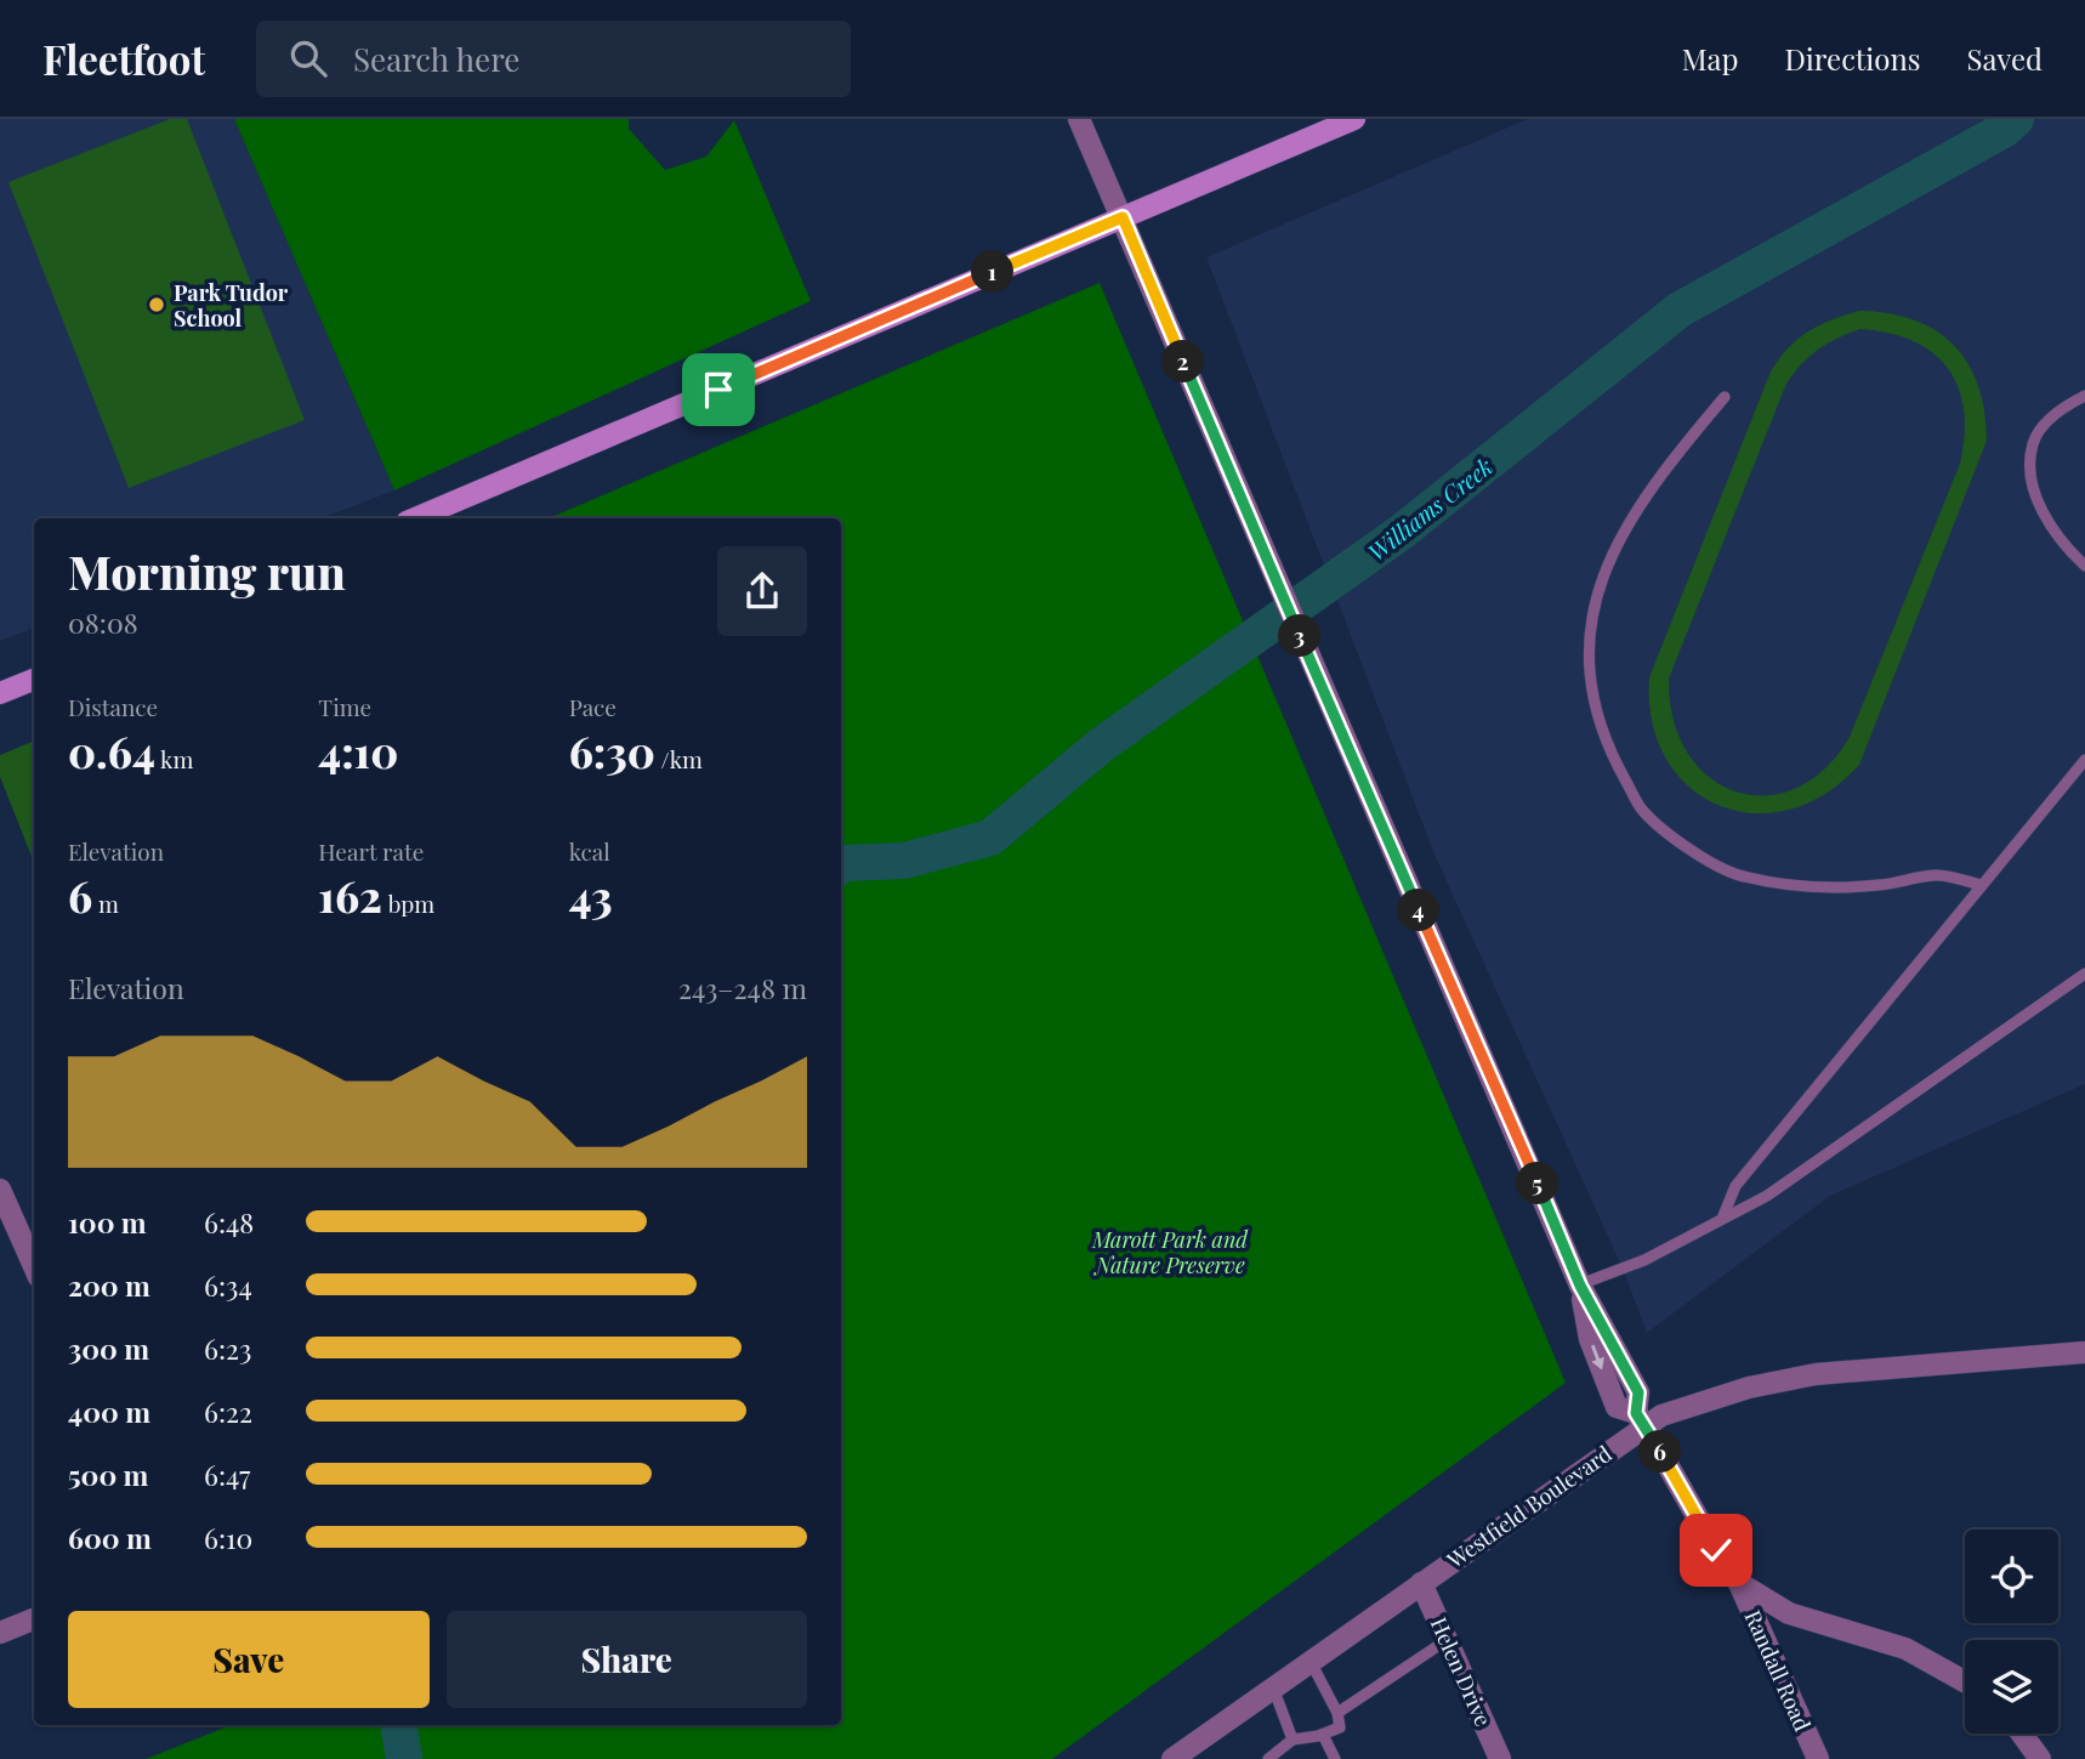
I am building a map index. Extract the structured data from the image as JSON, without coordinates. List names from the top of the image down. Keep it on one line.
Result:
{"streets":{"street":["Westfield Boulevard","Randall Road","Helen Drive"]},"crossings":[["Westfield Boulevard","Helen Drive"]],"water":["Williams Creek"],"parks":["Marott Park and Nature Preserve"],"places":["Park Tudor School"],"page":{"header":"Fleetfoot","search":"Search here","nav":["Map","Directions","Saved"],"pins":["1","2","3","4","5","6"],"heading":["Morning run","08:08"],"stats":[["Distance","0.64 km"],["Time","4:10"],["Pace","6:30 /km"],["Elevation","6 m"],["Heart rate","162 bpm"],["kcal","43"]],"chart":["Elevation","243–248 m"],"list":[{"name":"100 m","note":"6:48"},{"name":"200 m","note":"6:34"},{"name":"300 m","note":"6:23"},{"name":"400 m","note":"6:22"},{"name":"500 m","note":"6:47"},{"name":"600 m","note":"6:10"}],"buttons":["Save","Share"]}}
